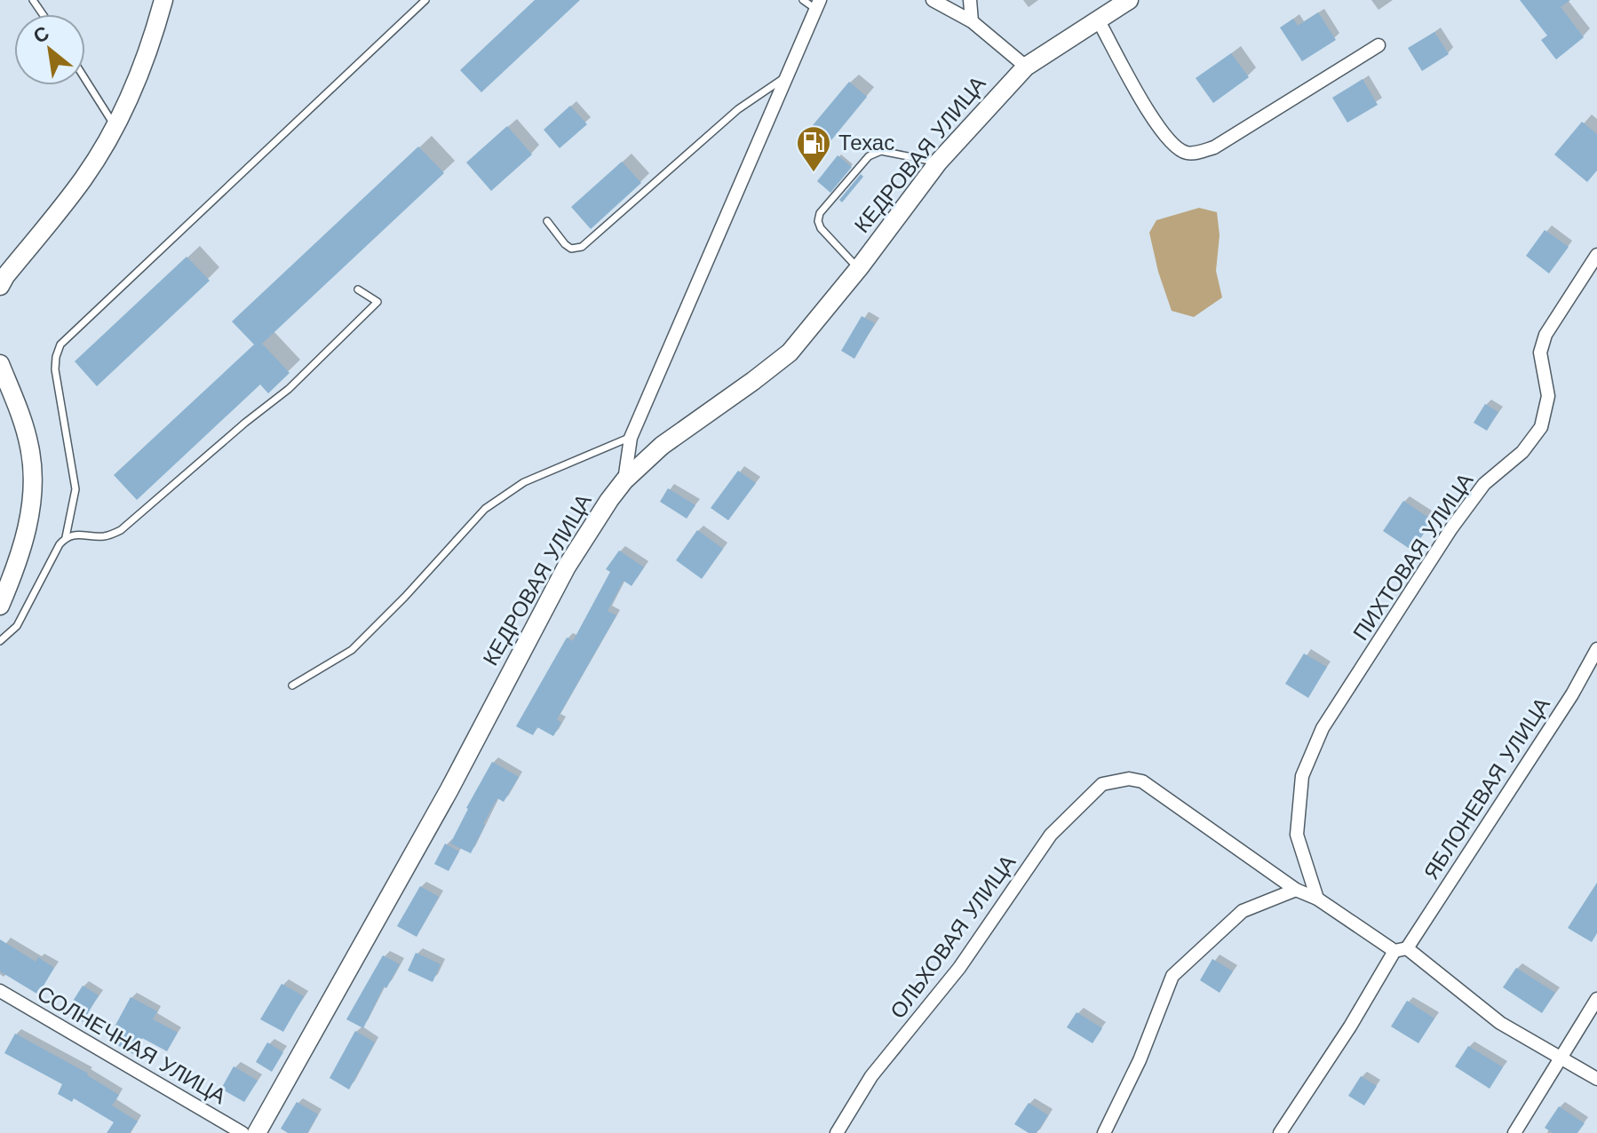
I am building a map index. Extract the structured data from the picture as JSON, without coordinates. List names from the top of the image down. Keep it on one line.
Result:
{"streets":{"street":["КЕДРОВАЯ УЛИЦА","ПИХТОВАЯ УЛИЦА","ЯБЛОНЕВАЯ УЛИЦА","ОЛЬХОВАЯ УЛИЦА","СОЛНЕЧНАЯ УЛИЦА"]},"places":{"fuel station":["Техас"]},"north":"top left"}
